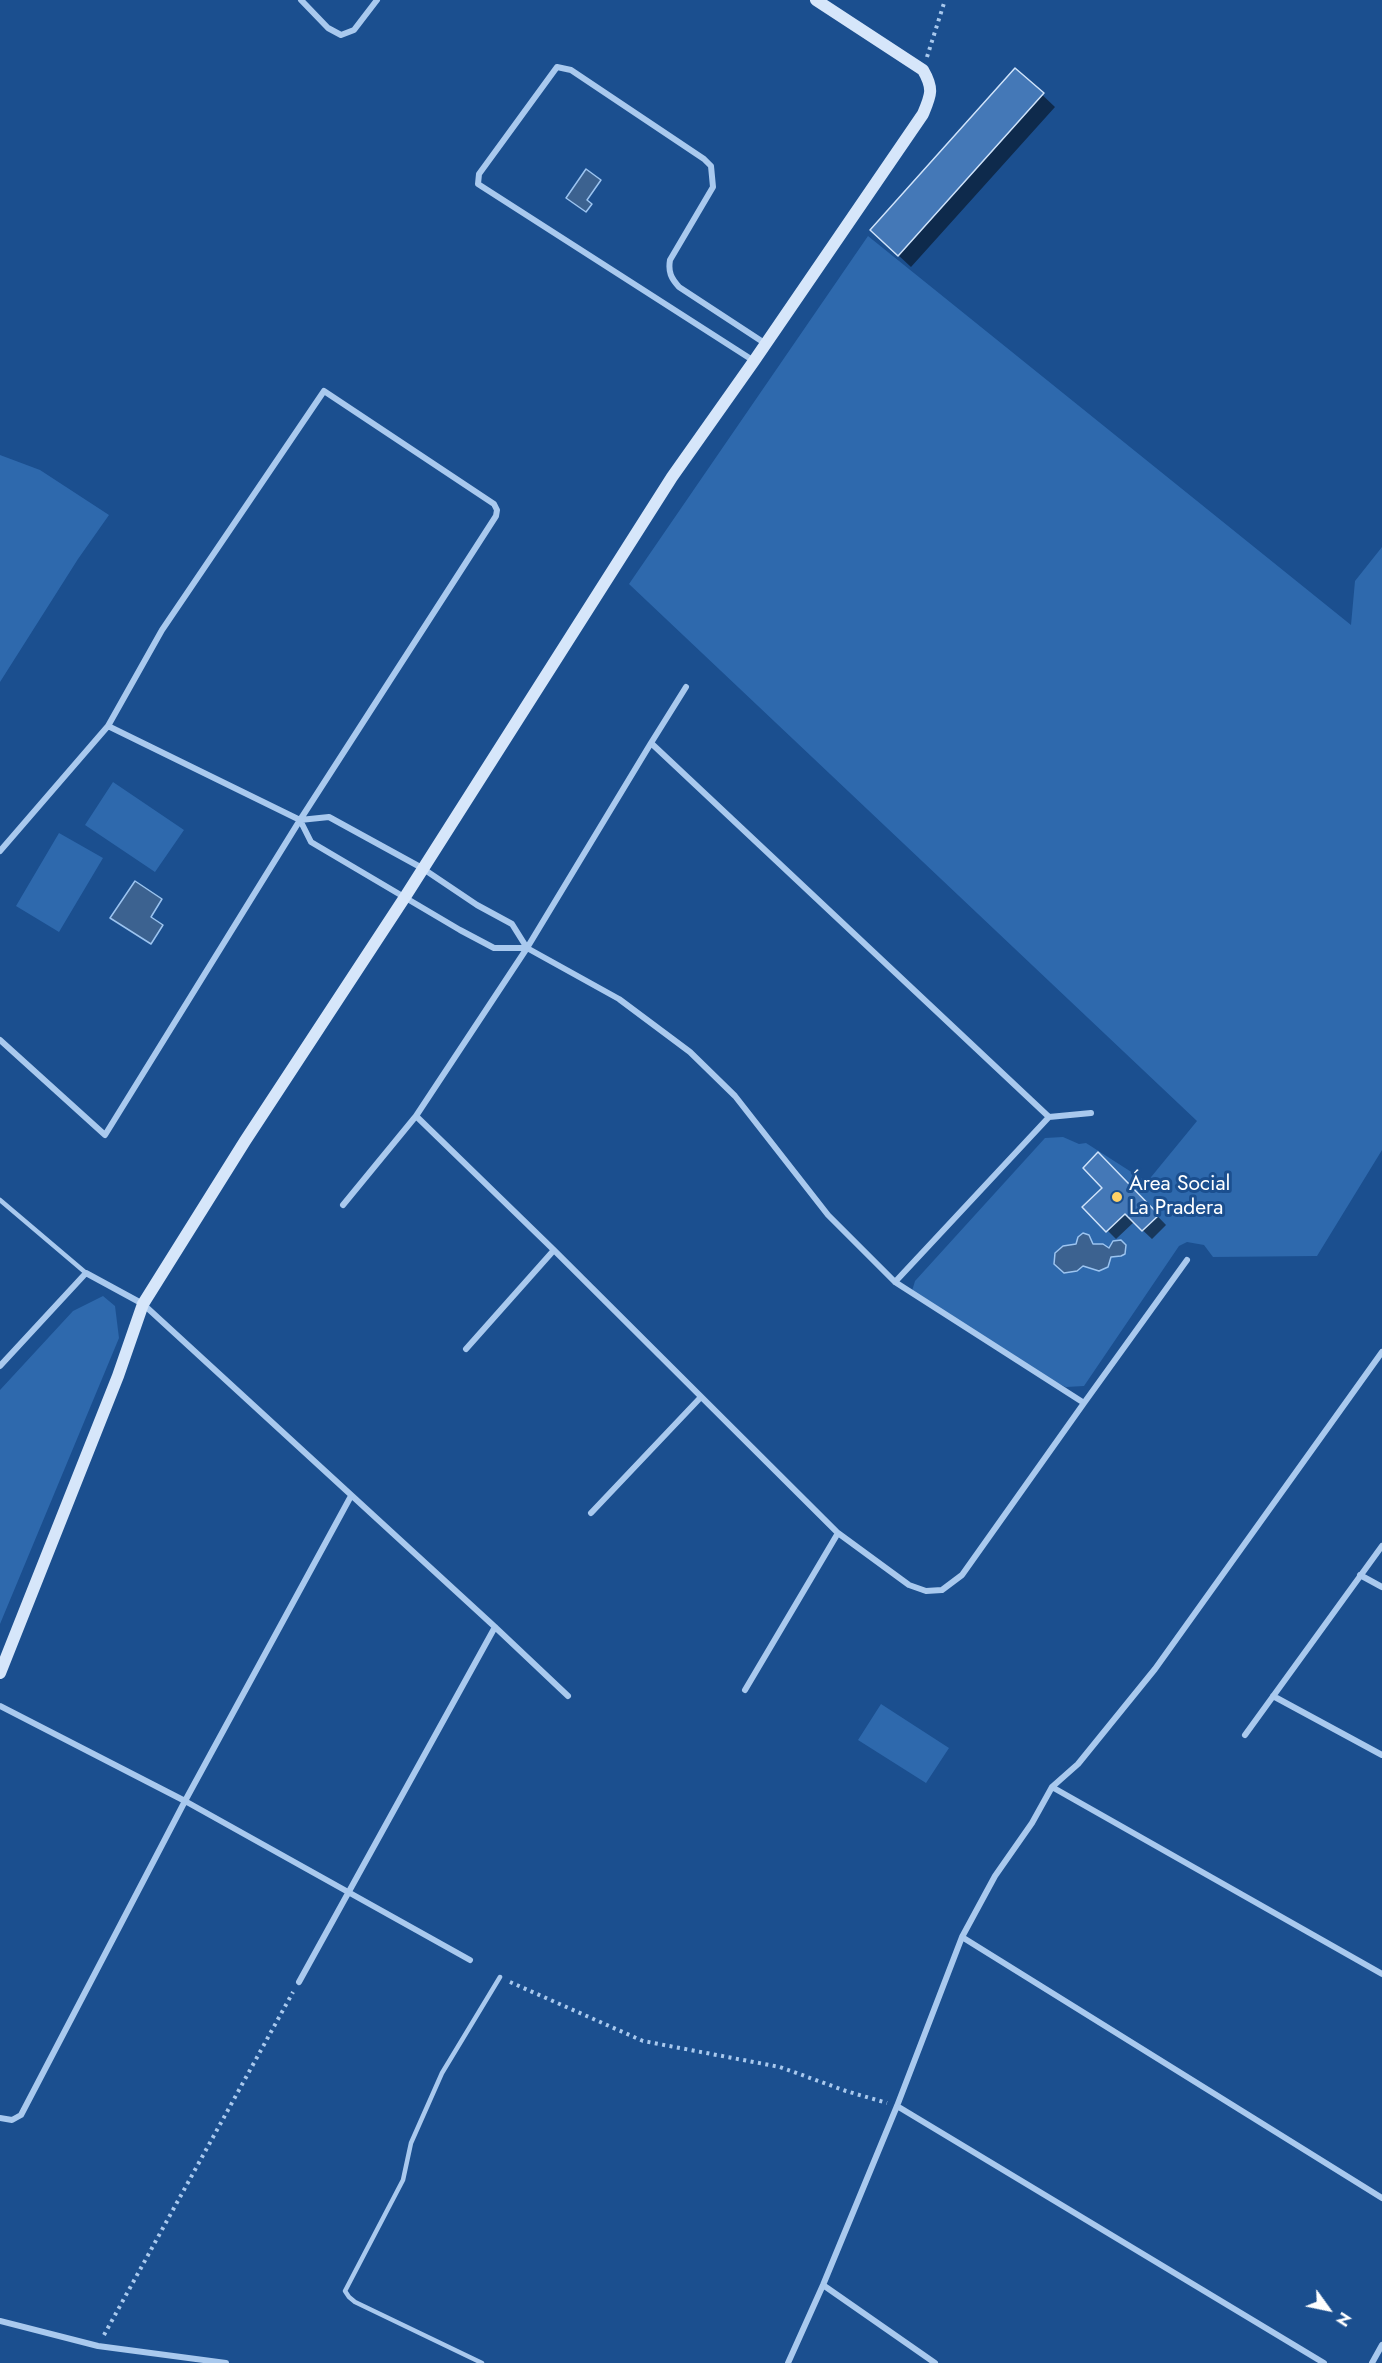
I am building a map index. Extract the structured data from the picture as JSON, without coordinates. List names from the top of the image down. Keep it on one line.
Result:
{"places":["Área Social La Pradera"],"north":"bottom right"}
